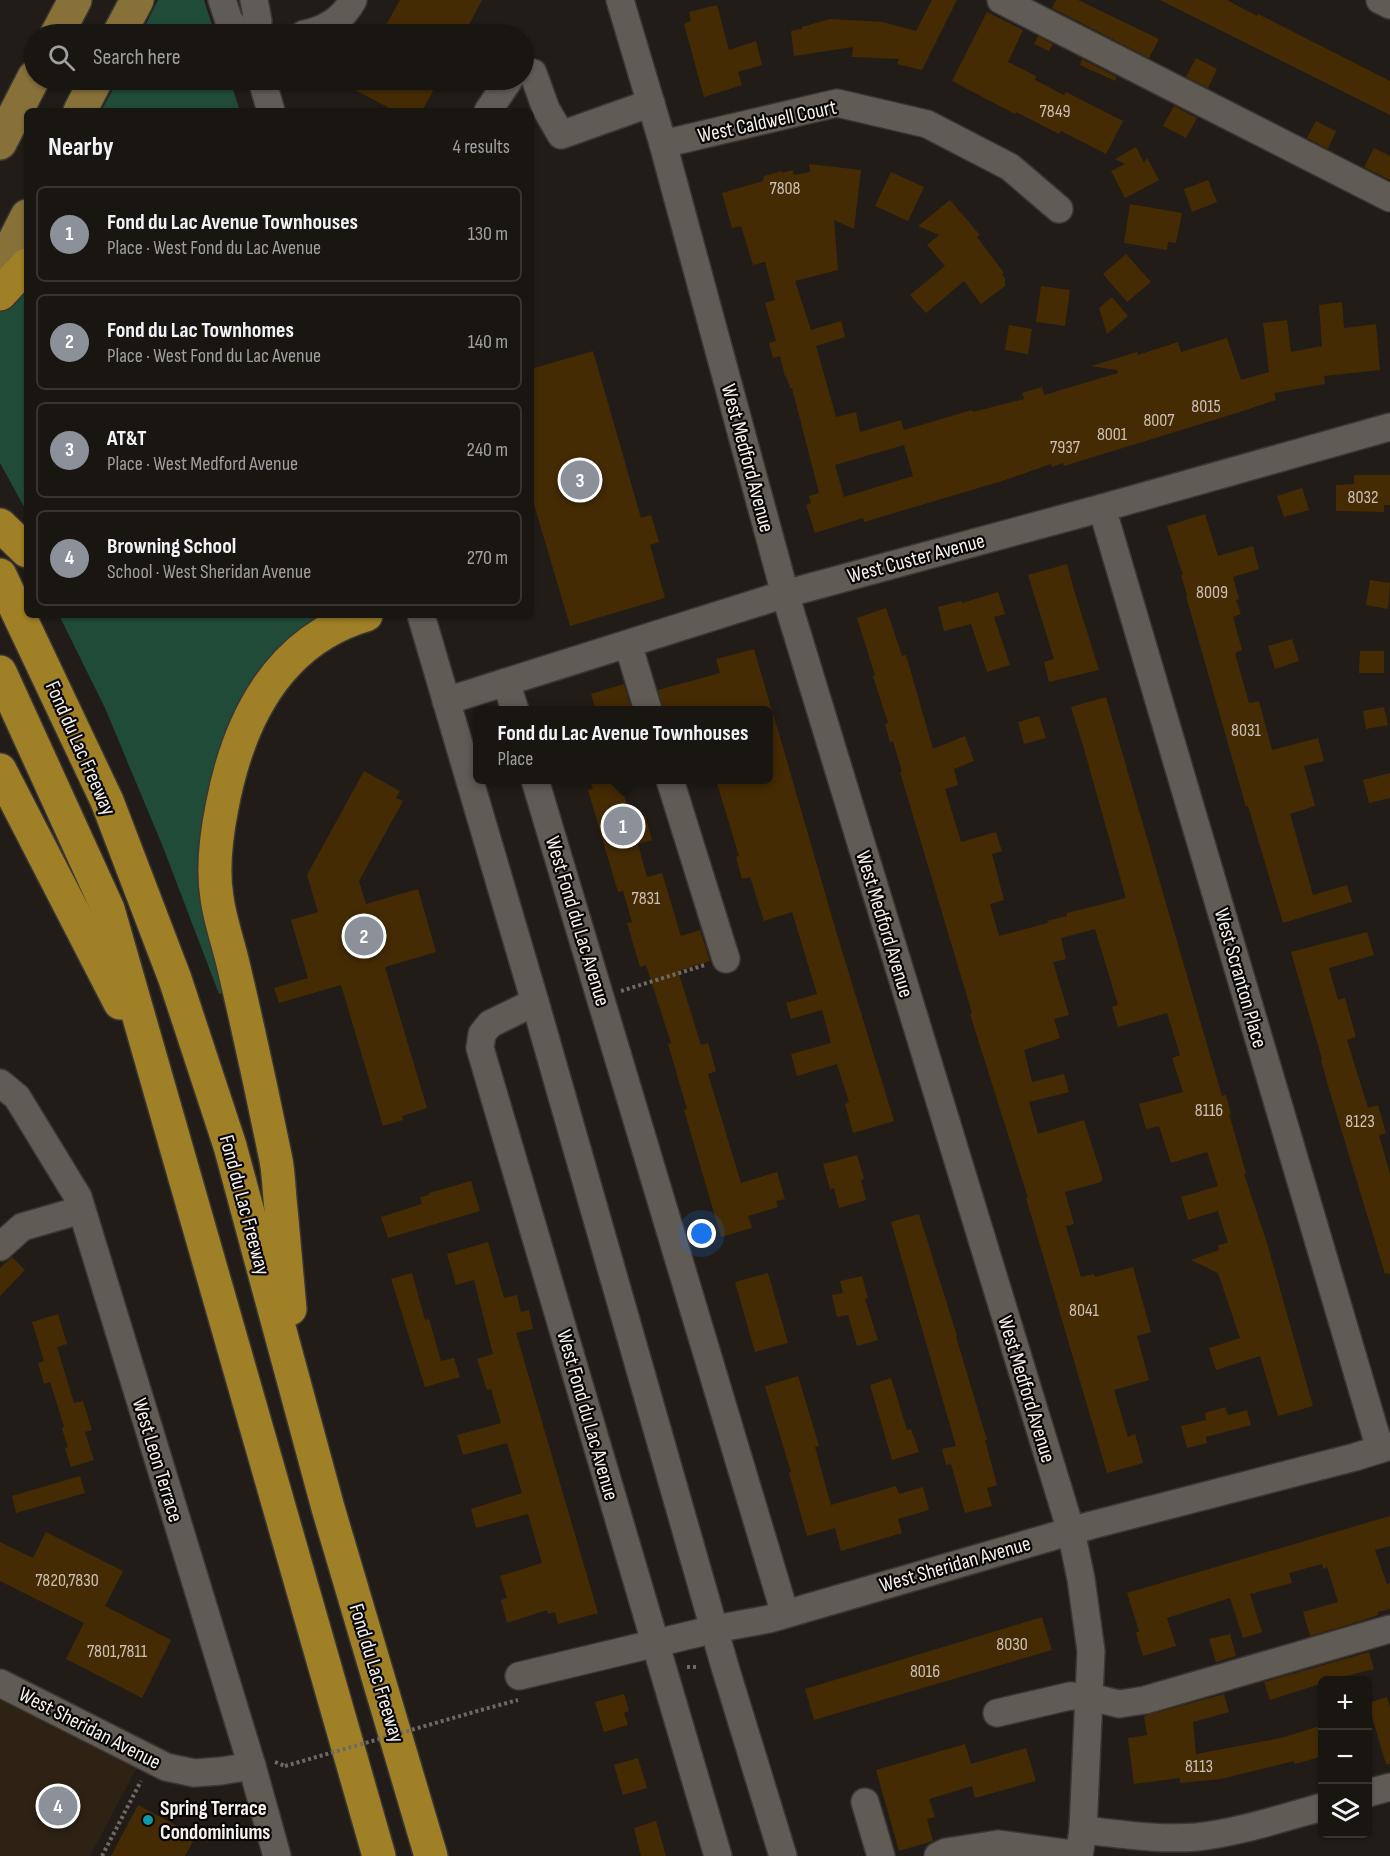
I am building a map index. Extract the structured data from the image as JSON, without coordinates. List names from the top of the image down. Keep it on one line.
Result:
{"streets":{"highway":["Fond du Lac Freeway"],"street":["West Caldwell Court","West Medford Avenue","West Custer Avenue","West Fond du Lac Avenue","West Scranton Place","West Leon Terrace","West Sheridan Avenue"]},"crossings":[["West Caldwell Court","West Medford Avenue"],["West Medford Avenue","West Custer Avenue"],["West Medford Avenue","West Sheridan Avenue"],["West Custer Avenue","West Scranton Place"],["West Fond du Lac Avenue","West Sheridan Avenue"],["West Scranton Place","West Sheridan Avenue"],["West Leon Terrace","West Sheridan Avenue"]],"places":["Spring Terrace Condominiums"],"house_numbers":["7849","7808","8015","8007","8001","7937","8032","8009","8031","7831","8116","8123","8041","7820,7830","8030","7801,7811","8016","8113"],"page":{"search":"Search here","heading":["Nearby","4 results"],"list":[{"mark":"1","name":"Fond du Lac Avenue Townhouses","note":"Place · West Fond du Lac Avenue","value":"130 m"},{"mark":"2","name":"Fond du Lac Townhomes","note":"Place · West Fond du Lac Avenue","value":"140 m"},{"mark":"3","name":"AT&T","note":"Place · West Medford Avenue","value":"240 m"},{"mark":"4","name":"Browning School","note":"School · West Sheridan Avenue","value":"270 m"}],"pins":["3","1","2","4"],"popup":["Fond du Lac Avenue Townhouses","Place"],"map_buttons":["+","−"]}}
